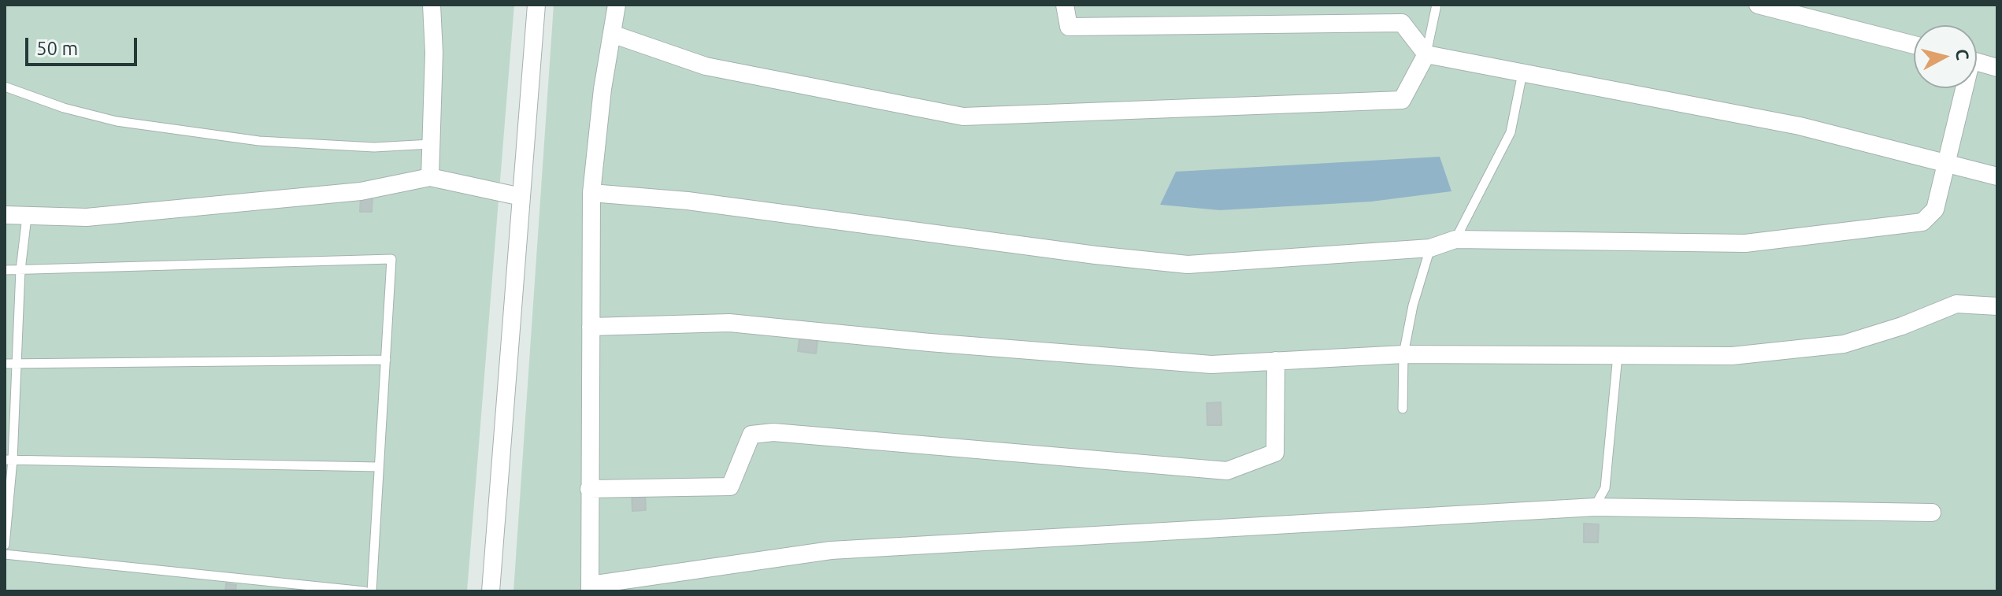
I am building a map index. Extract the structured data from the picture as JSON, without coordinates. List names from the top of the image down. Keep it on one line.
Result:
{"scale_bar":"50 m","north":"right"}
